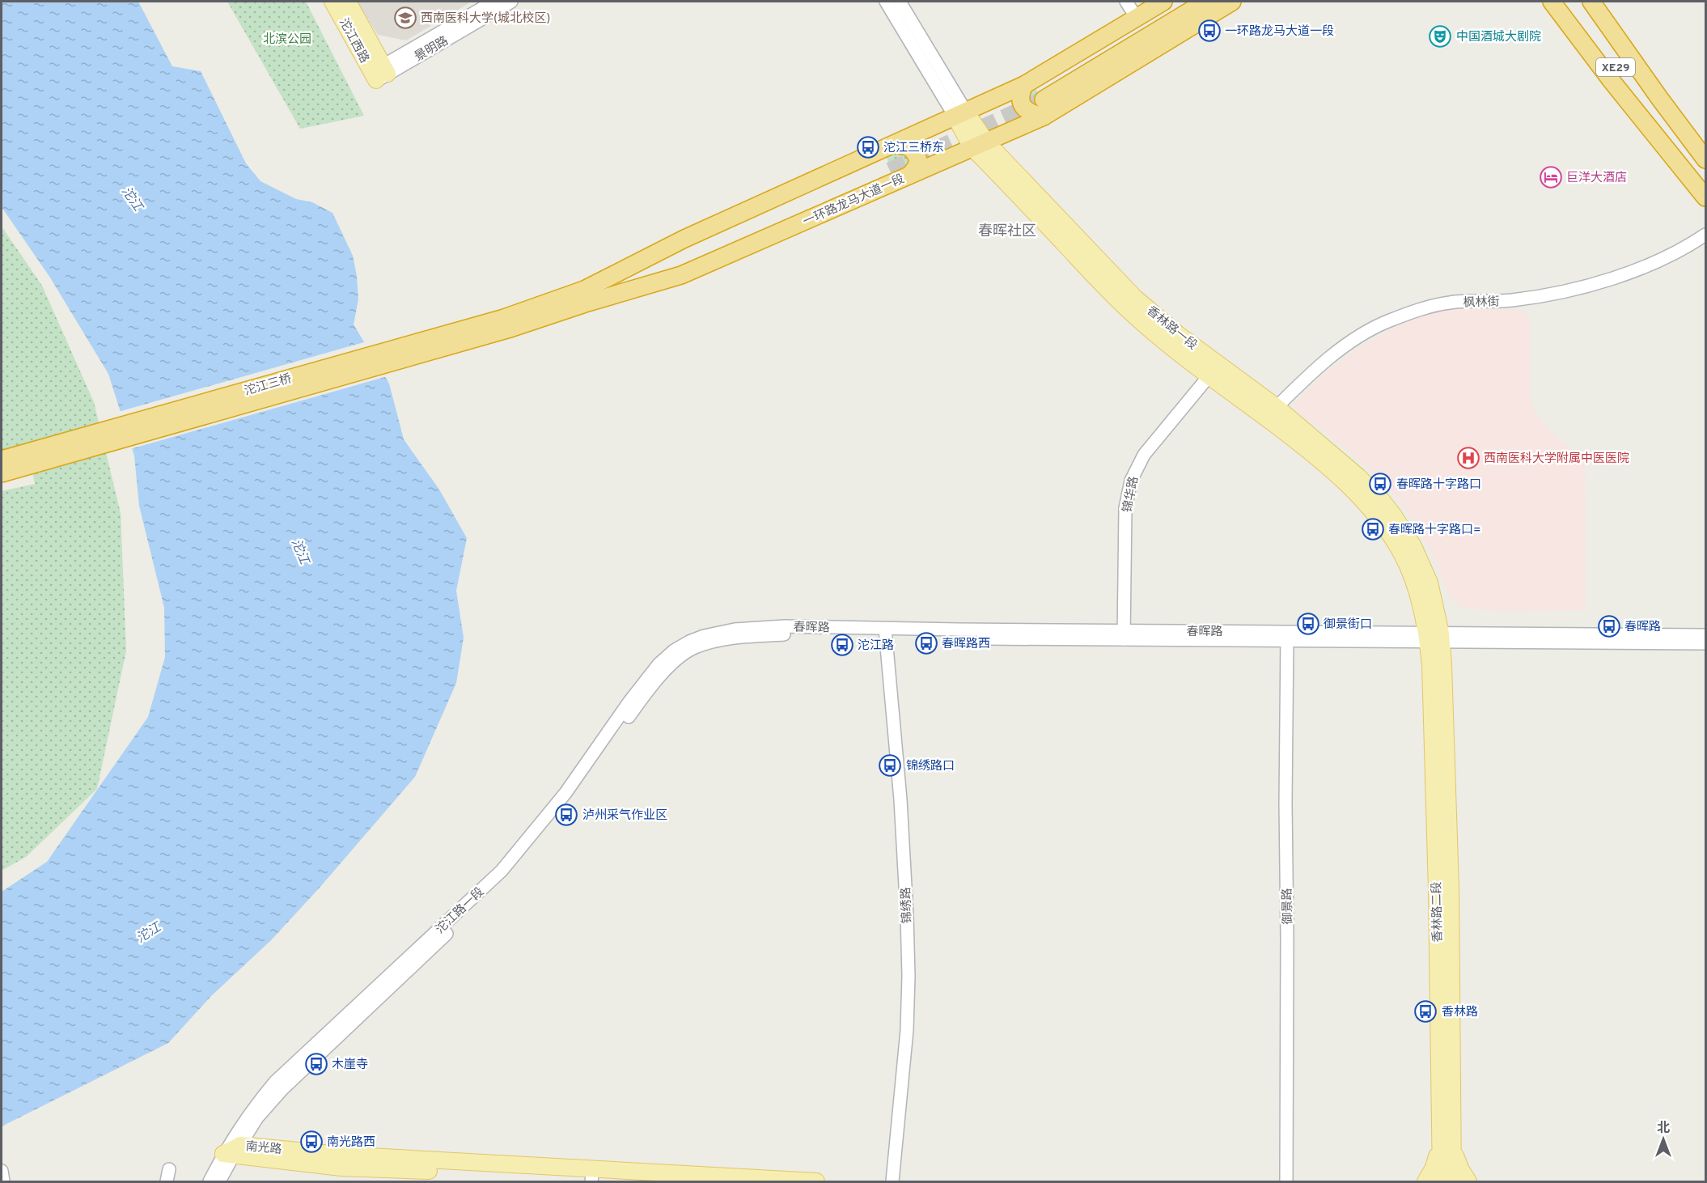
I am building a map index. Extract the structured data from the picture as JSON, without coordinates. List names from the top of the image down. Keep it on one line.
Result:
{"streets":{"highway":["XE29","一环路龙马大道一段","沱江三桥"],"main road":["沱江西路","香林路一段","香林路二段","南光路"],"street":["景明路","枫林街","锦华路","春晖路","锦绣路","御景路","沱江路一段"]},"crossings":[["沱江西路","景明路"],["一环路龙马大道一段","香林路一段"],["一环路龙马大道一段","沱江三桥"],["枫林街","香林路一段"],["香林路一段","锦华路"],["香林路一段","春晖路"],["香林路一段","香林路二段"],["锦华路","春晖路"],["春晖路","锦绣路"],["春晖路","御景路"],["春晖路","沱江路一段"],["春晖路","香林路二段"],["沱江路一段","南光路"]],"districts":["春晖社区"],"water":["沱江"],"parks":["北滨公园"],"places":{"school or university":["西南医科大学(城北校区)"],"bus stop":["一环路龙马大道一段","沱江三桥东","春晖路十字路口","春晖路十字路口=","御景街口","春晖路","春晖路西","沱江路","锦绣路口","泸州采气作业区","香林路","木崖寺","南光路西"],"theatre":["中国酒城大剧院"],"hotel":["巨洋大酒店"],"hospital":["西南医科大学附属中医医院"]},"north":"top"}
